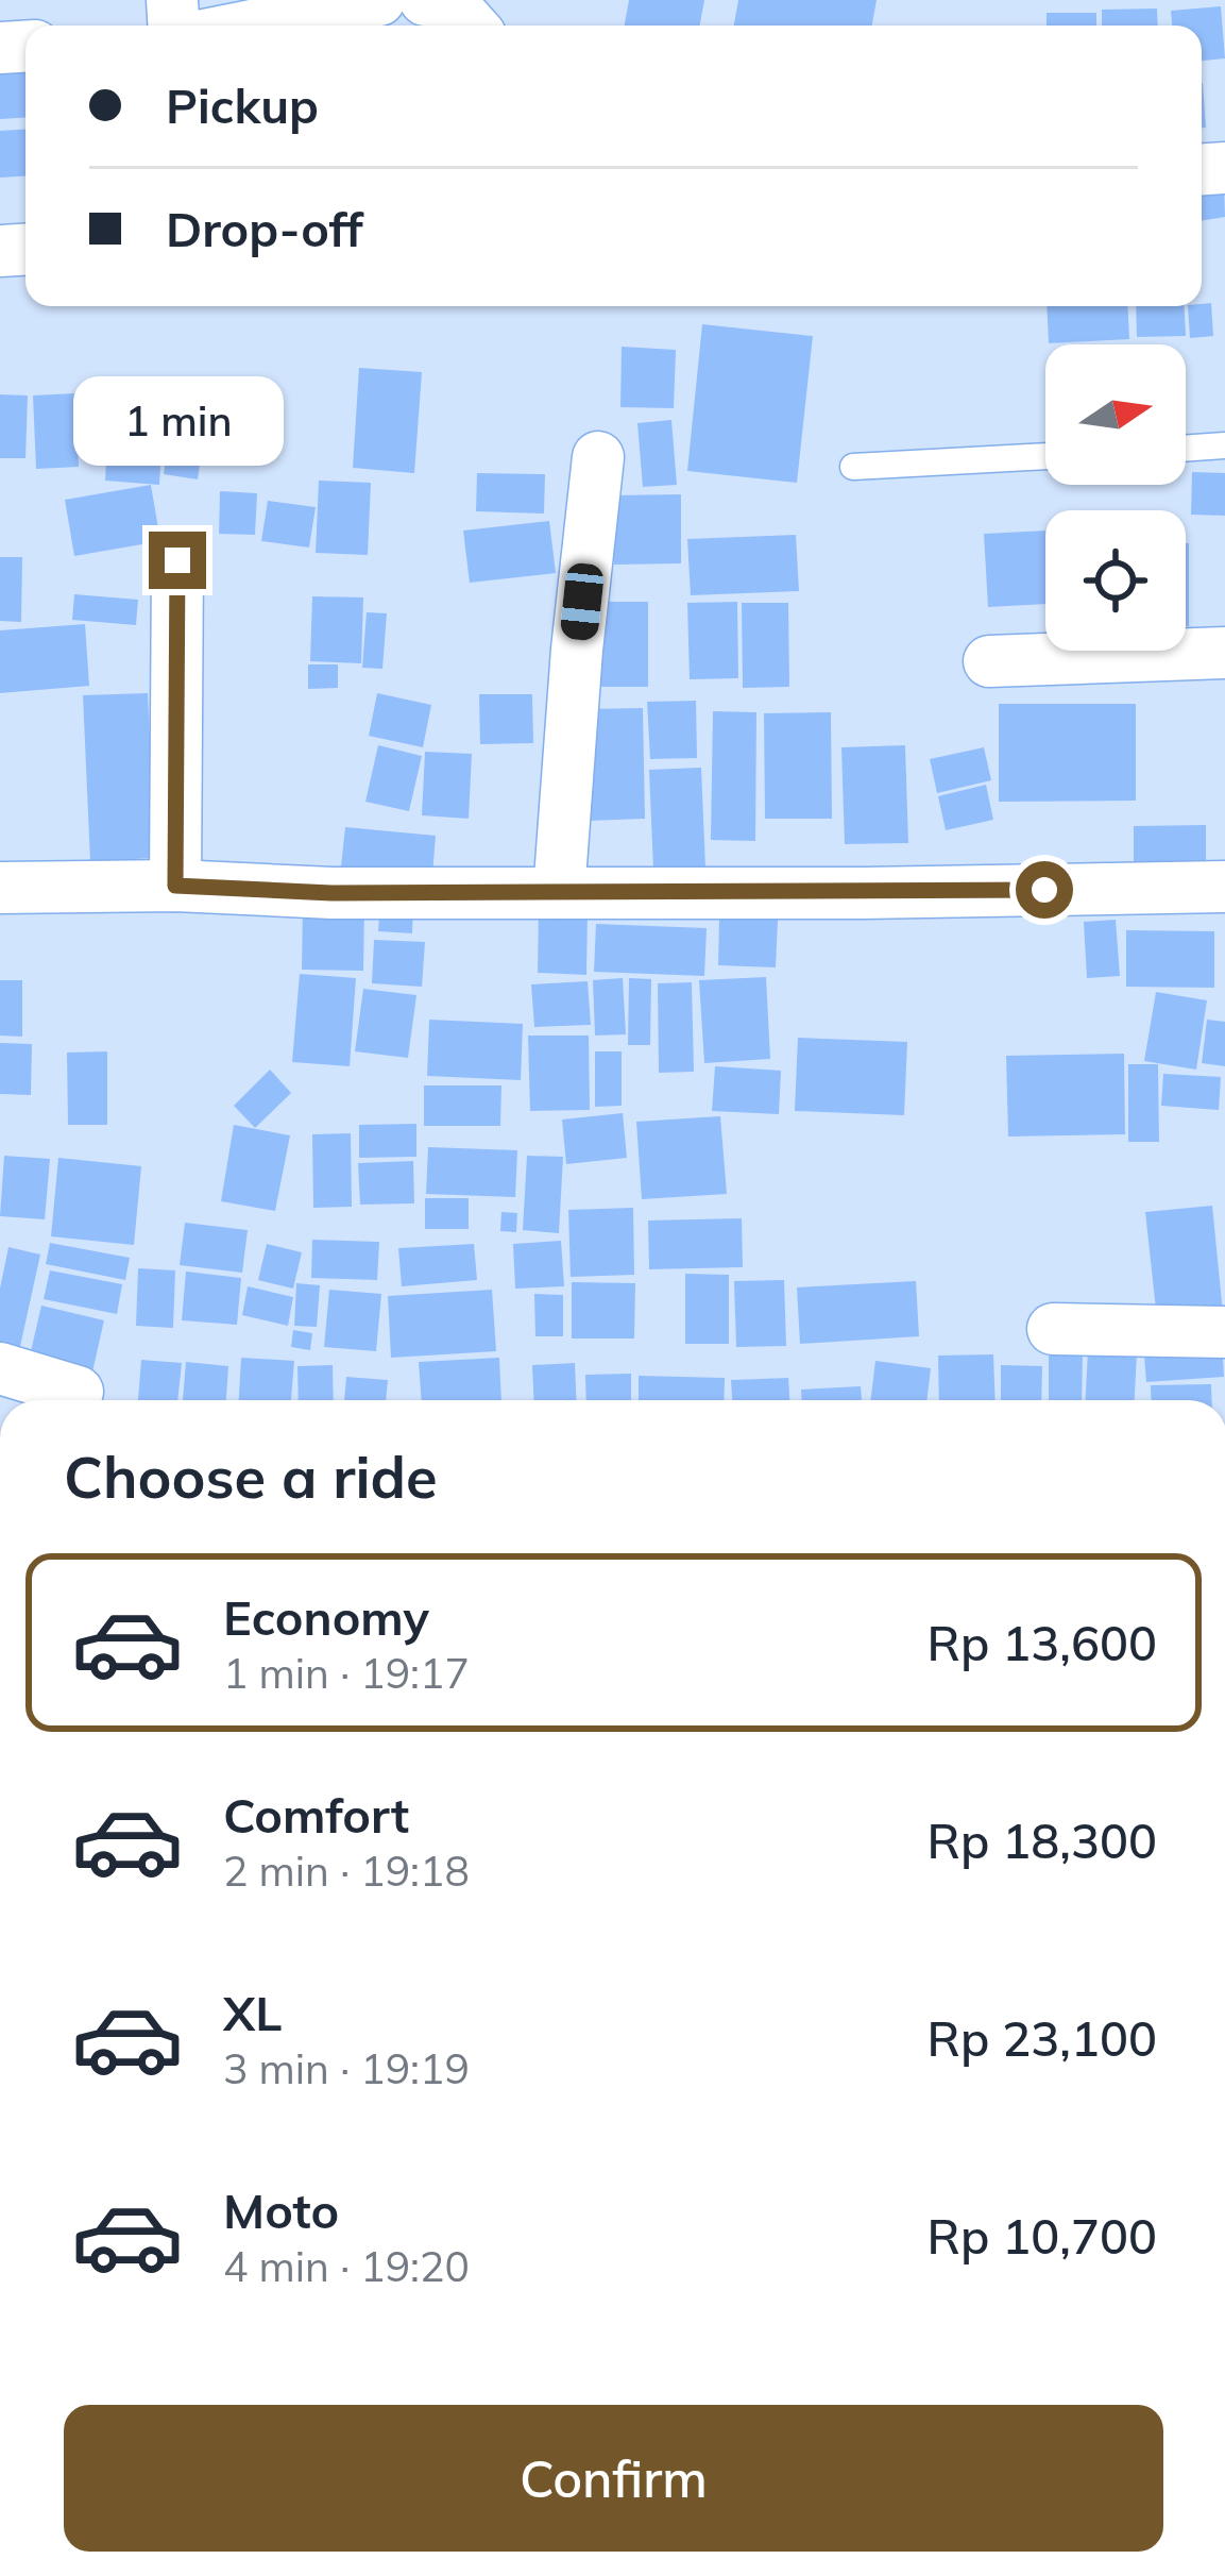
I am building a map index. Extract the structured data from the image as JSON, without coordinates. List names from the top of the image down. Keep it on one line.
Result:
{"north":"right","page":{"banner":["Pickup","Drop-off"],"bubble":"1 min","heading":"Choose a ride","list":[{"name":"Economy","note":"1 min · 19:17","value":"Rp 13,600"},{"name":"Comfort","note":"2 min · 19:18","value":"Rp 18,300"},{"name":"XL","note":"3 min · 19:19","value":"Rp 23,100"},{"name":"Moto","note":"4 min · 19:20","value":"Rp 10,700"}],"buttons":"Confirm"}}
